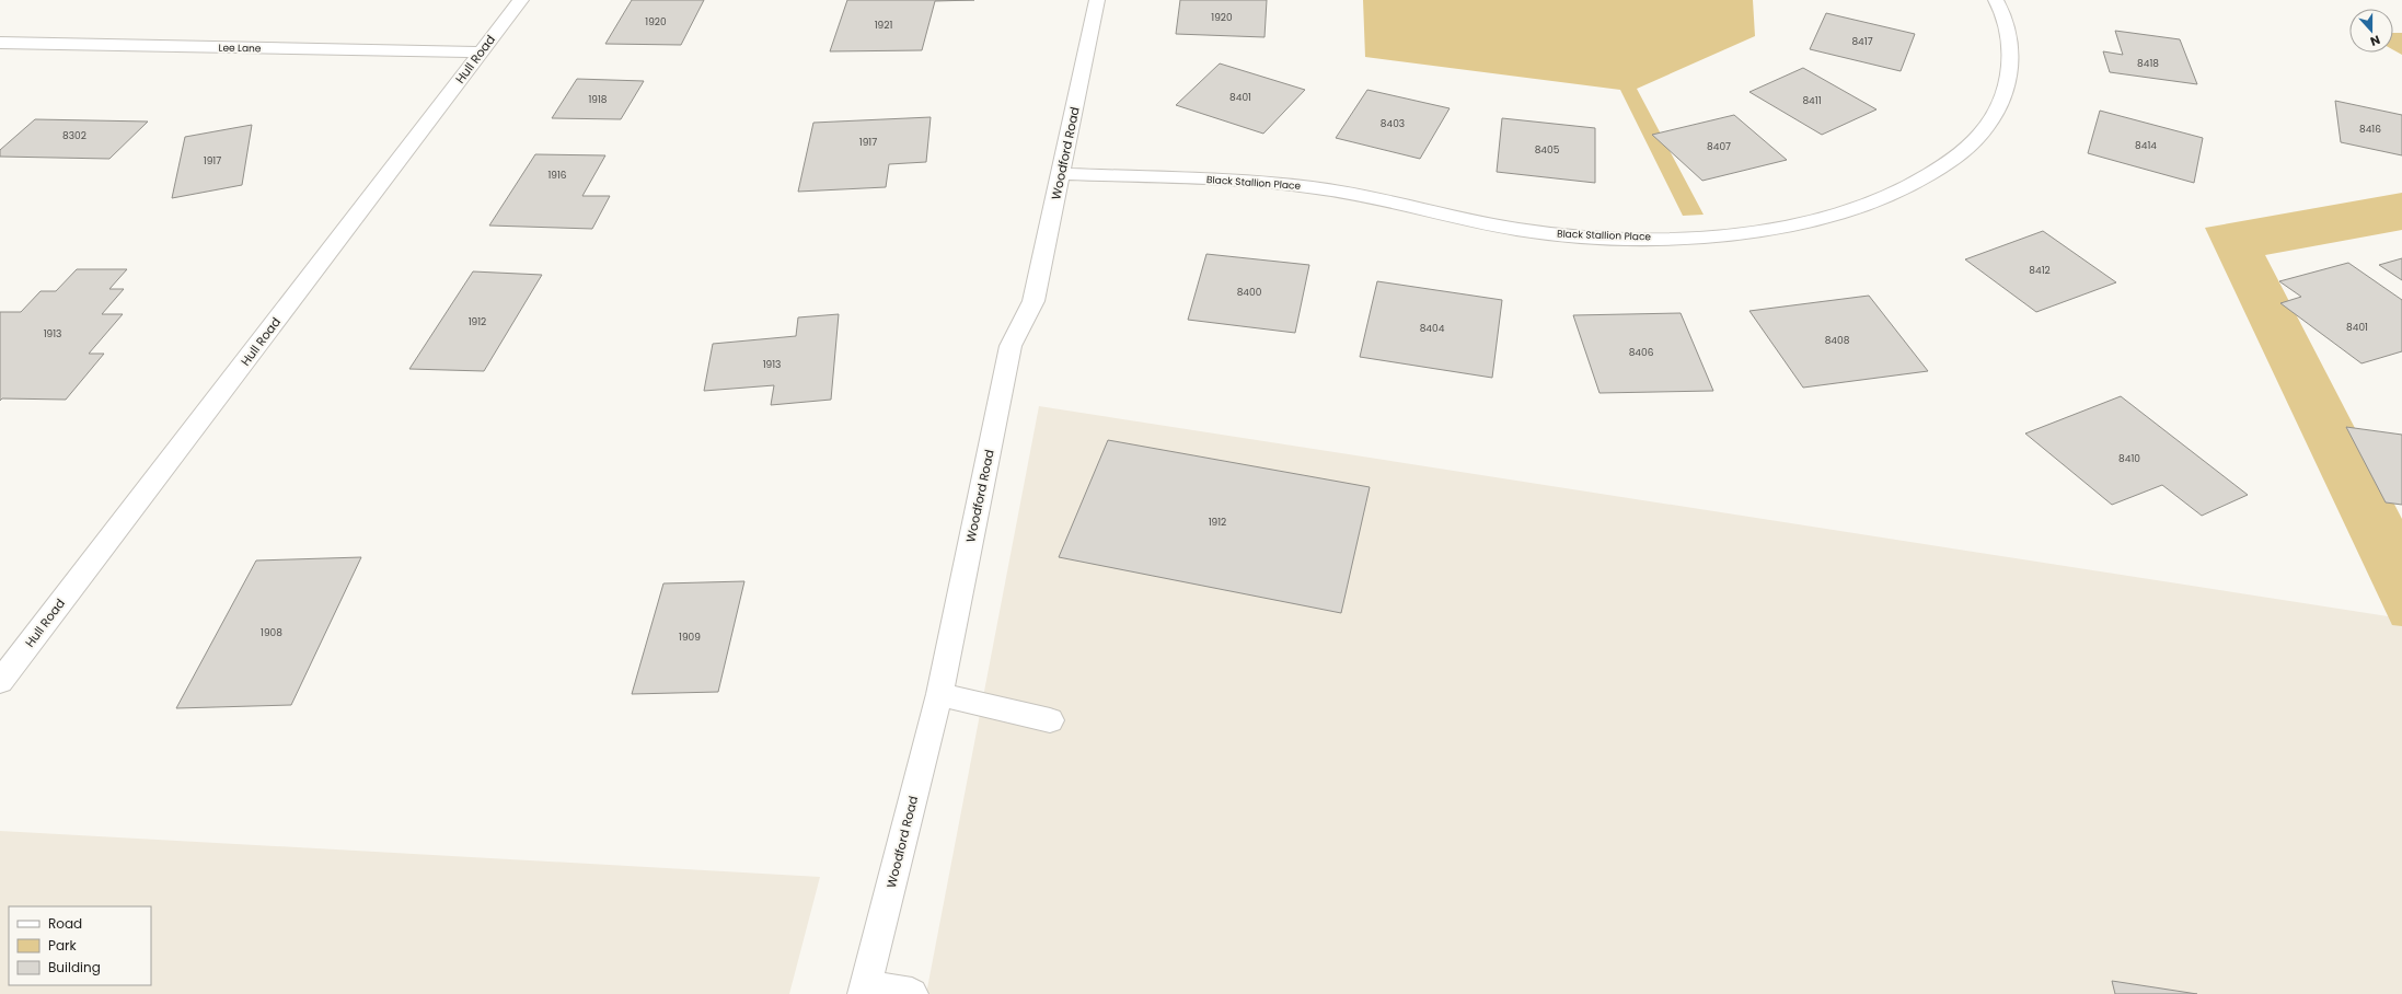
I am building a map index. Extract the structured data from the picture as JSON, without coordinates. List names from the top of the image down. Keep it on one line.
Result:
{"streets":{"street":["Lee Lane","Hull Road","Woodford Road","Black Stallion Place"]},"crossings":[["Lee Lane","Hull Road"],["Woodford Road","Black Stallion Place"]],"house_numbers":["1920","1920","1921","8417","8418","8401","1918","8411","8403","8416","8302","1917","8414","8407","8405","1917","1916","8412","8400","1912","8401","8404","1913","8408","8406","1913","8410","1912","1908","1909"],"legend":["Road","Park","Building"],"north":"bottom"}
